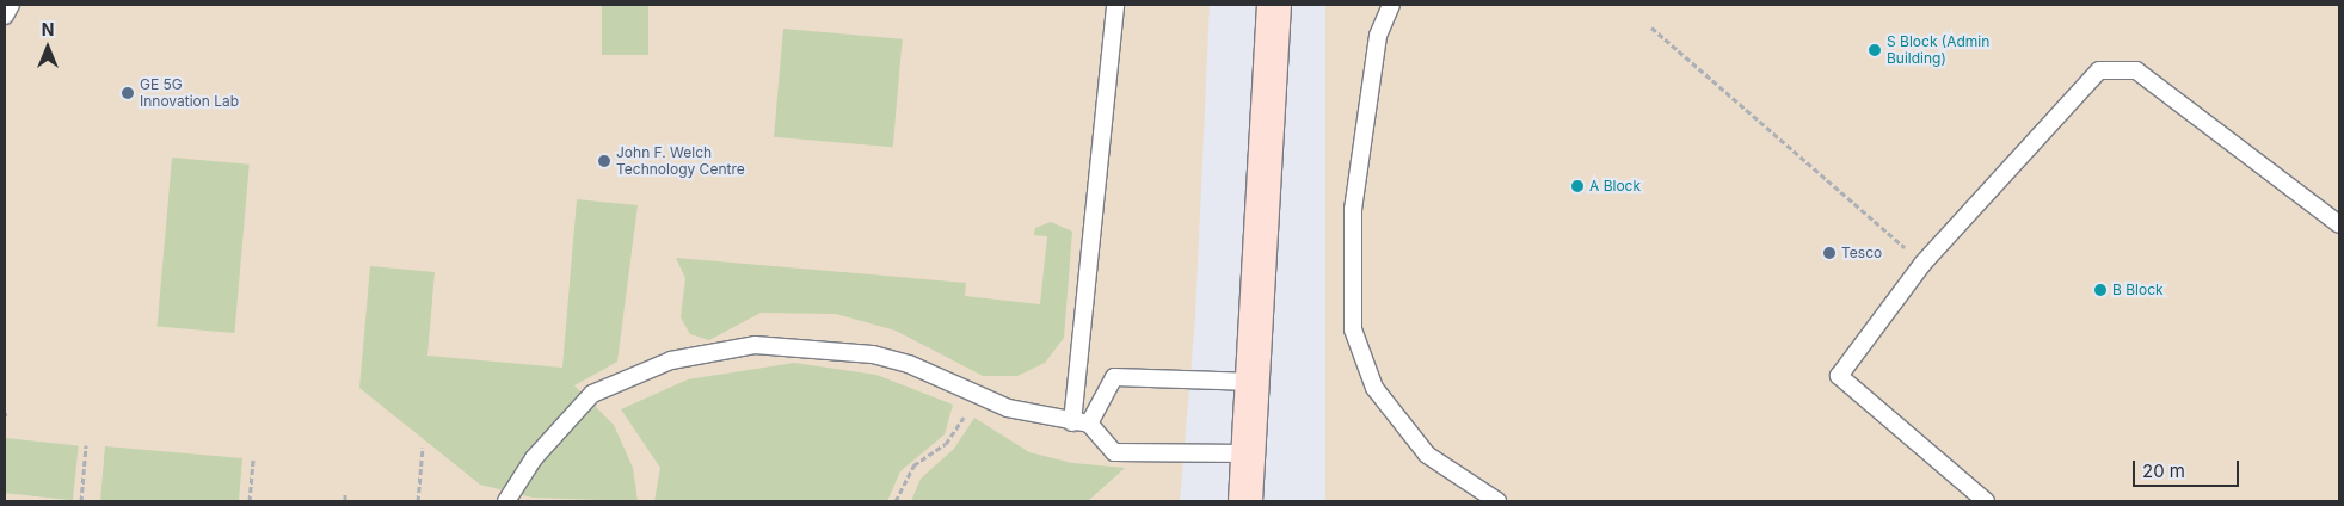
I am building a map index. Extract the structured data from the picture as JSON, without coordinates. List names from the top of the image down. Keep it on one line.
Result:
{"places":["S Block (Admin Building)","GE 5G Innovation Lab","John F. Welch Technology Centre","A Block","Tesco","B Block"],"scale_bar":"20 m","north":"top"}
